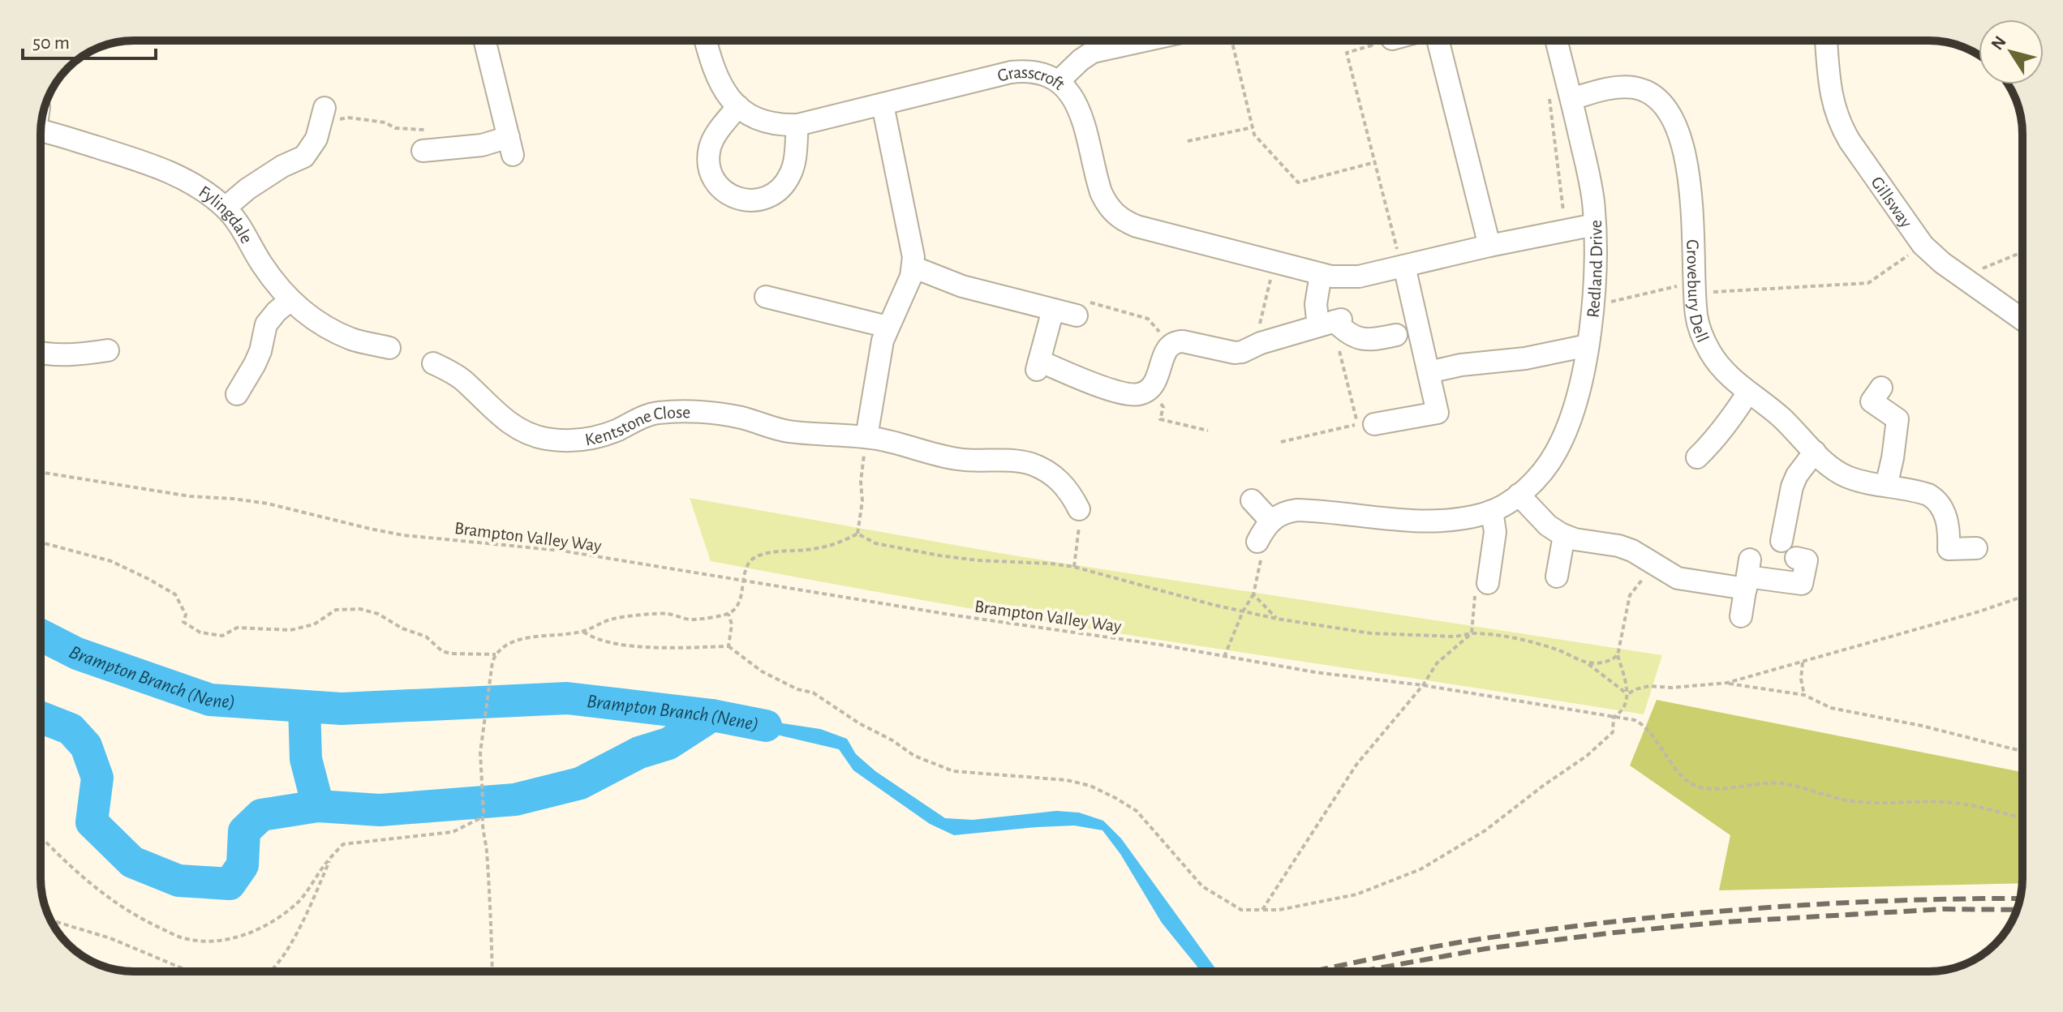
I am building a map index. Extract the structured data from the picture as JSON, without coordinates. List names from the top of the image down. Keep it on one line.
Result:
{"streets":{"street":["Grasscroft","Gillsway","Fylingdale","Redland Drive","Grovebury Dell","Kentstone Close"],"path":["Brampton Valley Way"]},"crossings":[["Grasscroft","Redland Drive"],["Redland Drive","Grovebury Dell"]],"water":["Brampton Branch (Nene)"],"scale_bar":"50 m","north":"top left"}
